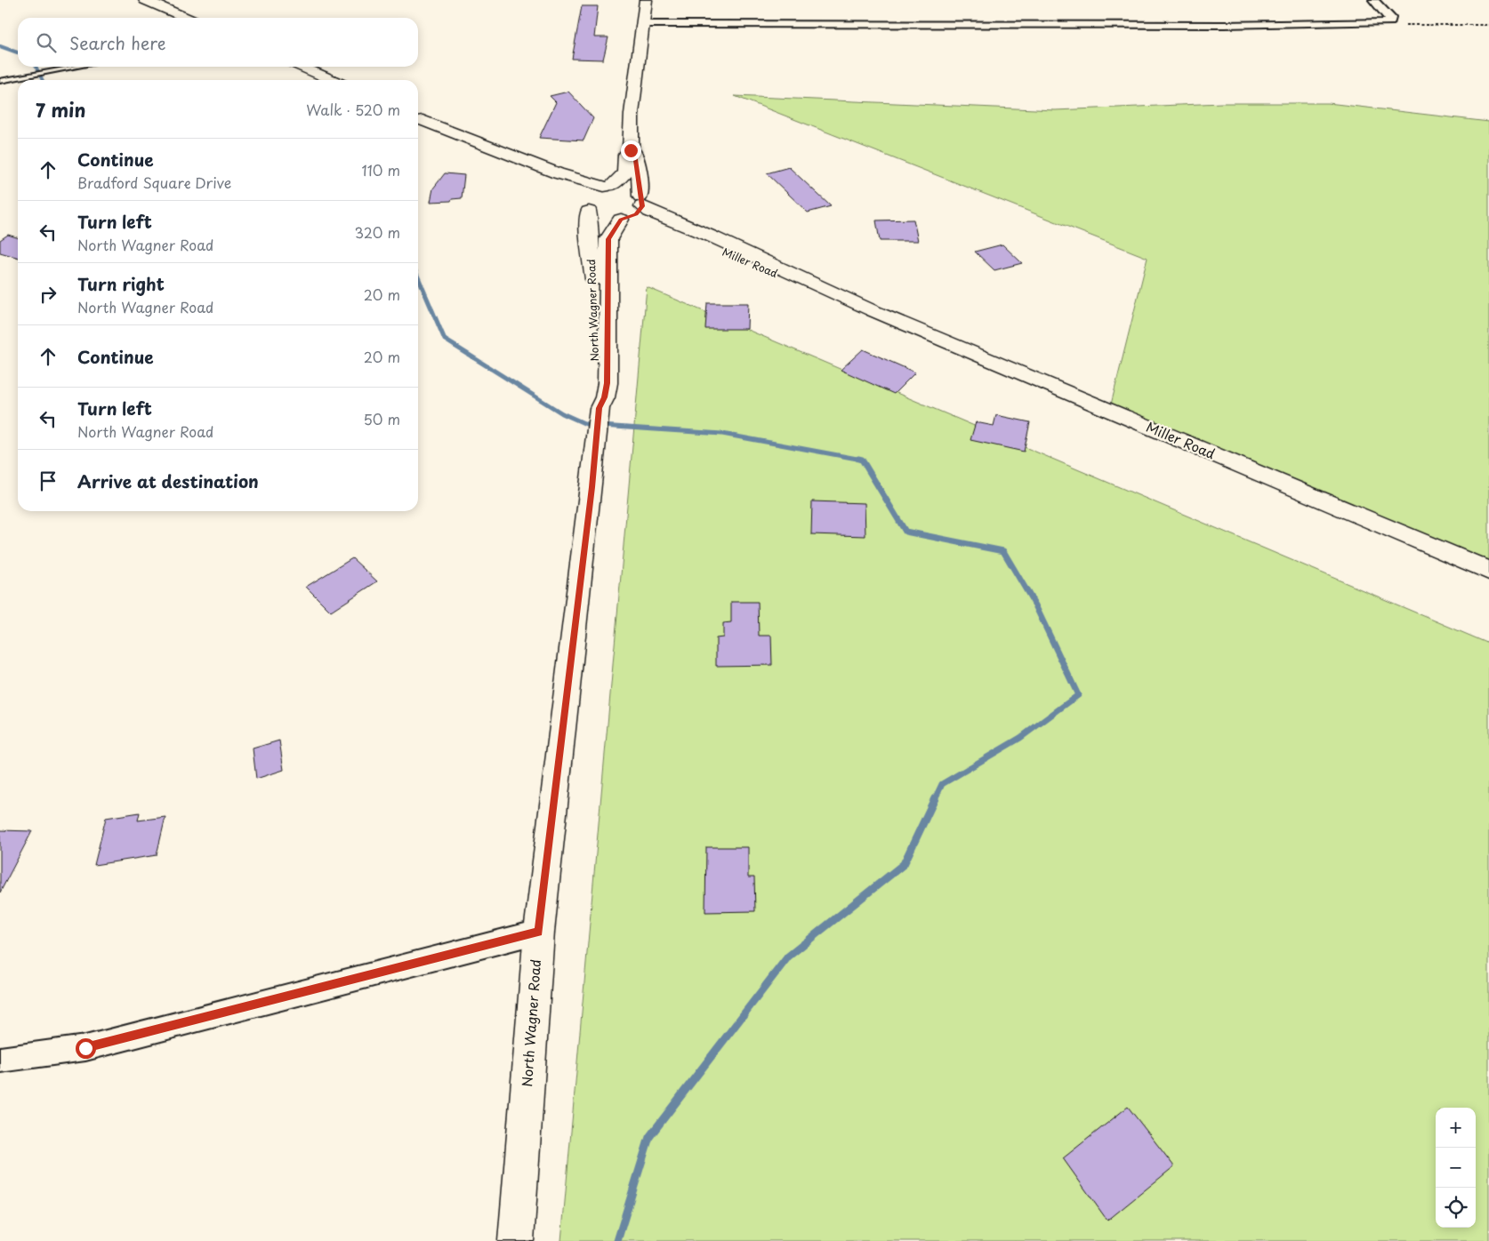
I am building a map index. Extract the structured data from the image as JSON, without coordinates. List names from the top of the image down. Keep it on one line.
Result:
{"streets":{"main road":["Miller Road","North Wagner Road"]},"crossings":[["Miller Road","North Wagner Road"]],"page":{"search":"Search here","heading":["7 min","Walk · 520 m"],"list":[["Continue","Bradford Square Drive","110 m"],["Turn left","North Wagner Road","320 m"],["Turn right","North Wagner Road","20 m"],["Continue","20 m"],["Turn left","North Wagner Road","50 m"],"Arrive at destination"],"map_buttons":["+","−"]}}
